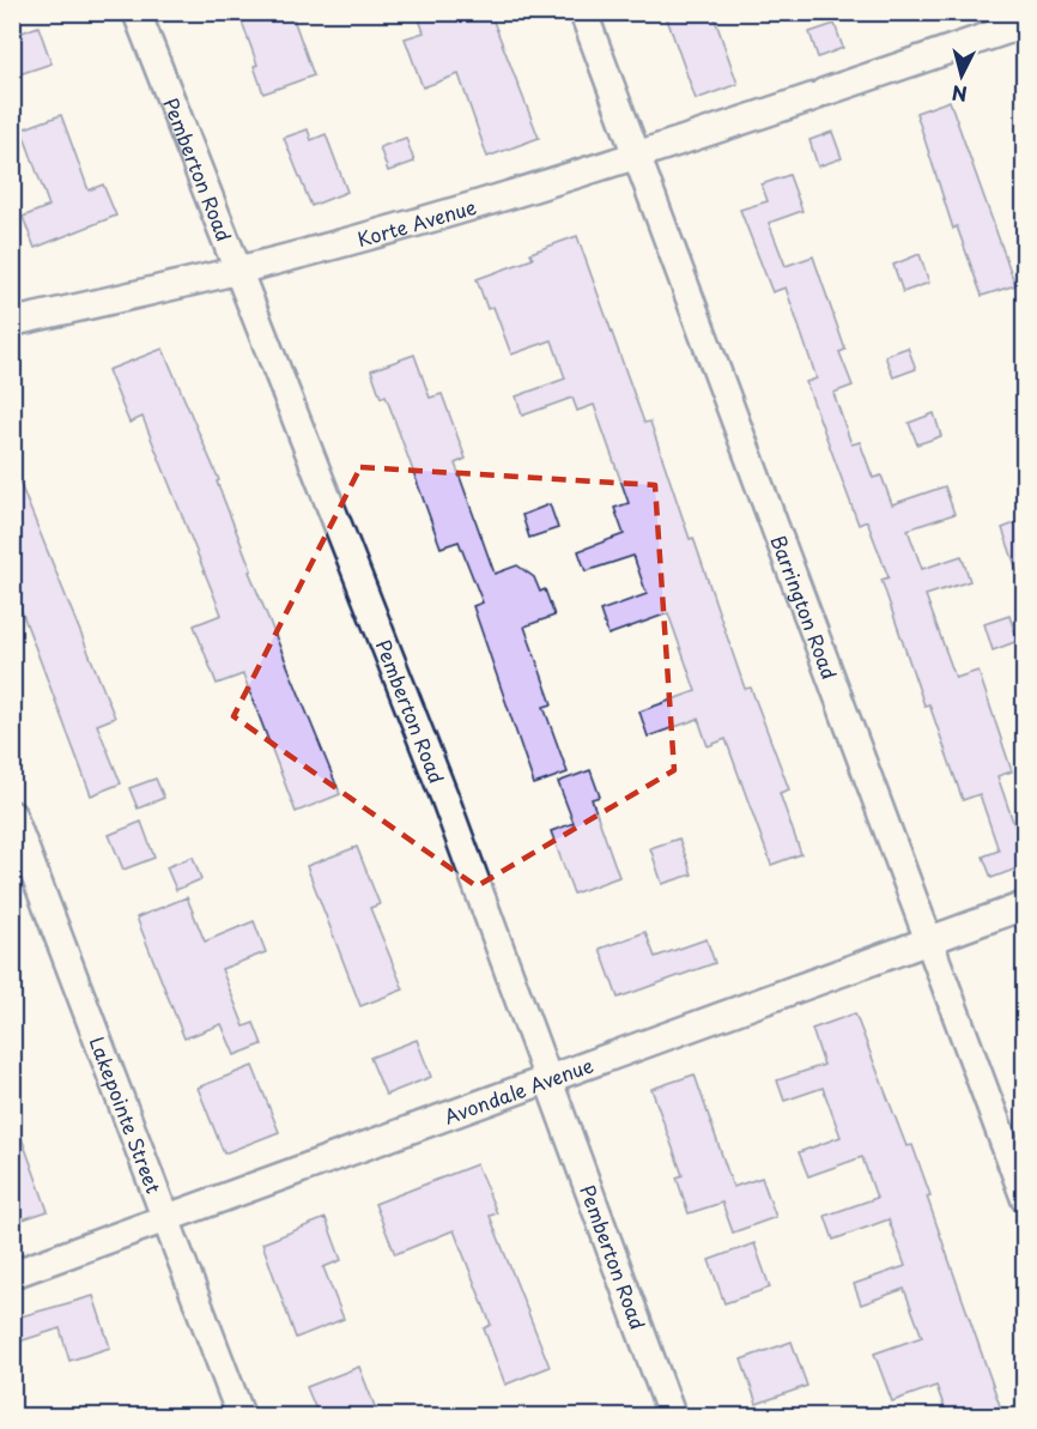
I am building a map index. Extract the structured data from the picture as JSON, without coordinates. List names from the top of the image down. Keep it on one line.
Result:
{"streets":{"street":["Pemberton Road","Korte Avenue","Barrington Road","Avondale Avenue","Lakepointe Street"]},"crossings":[["Pemberton Road","Korte Avenue"],["Pemberton Road","Avondale Avenue"],["Korte Avenue","Barrington Road"],["Barrington Road","Avondale Avenue"],["Avondale Avenue","Lakepointe Street"]],"north":"bottom"}
